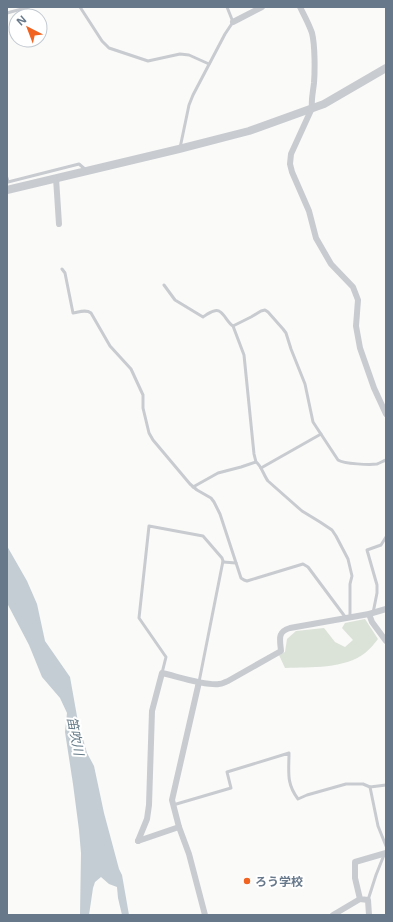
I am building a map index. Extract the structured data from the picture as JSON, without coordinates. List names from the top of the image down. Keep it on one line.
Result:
{"water":["笛吹川"],"places":["ろう学校"],"north":"top left"}
